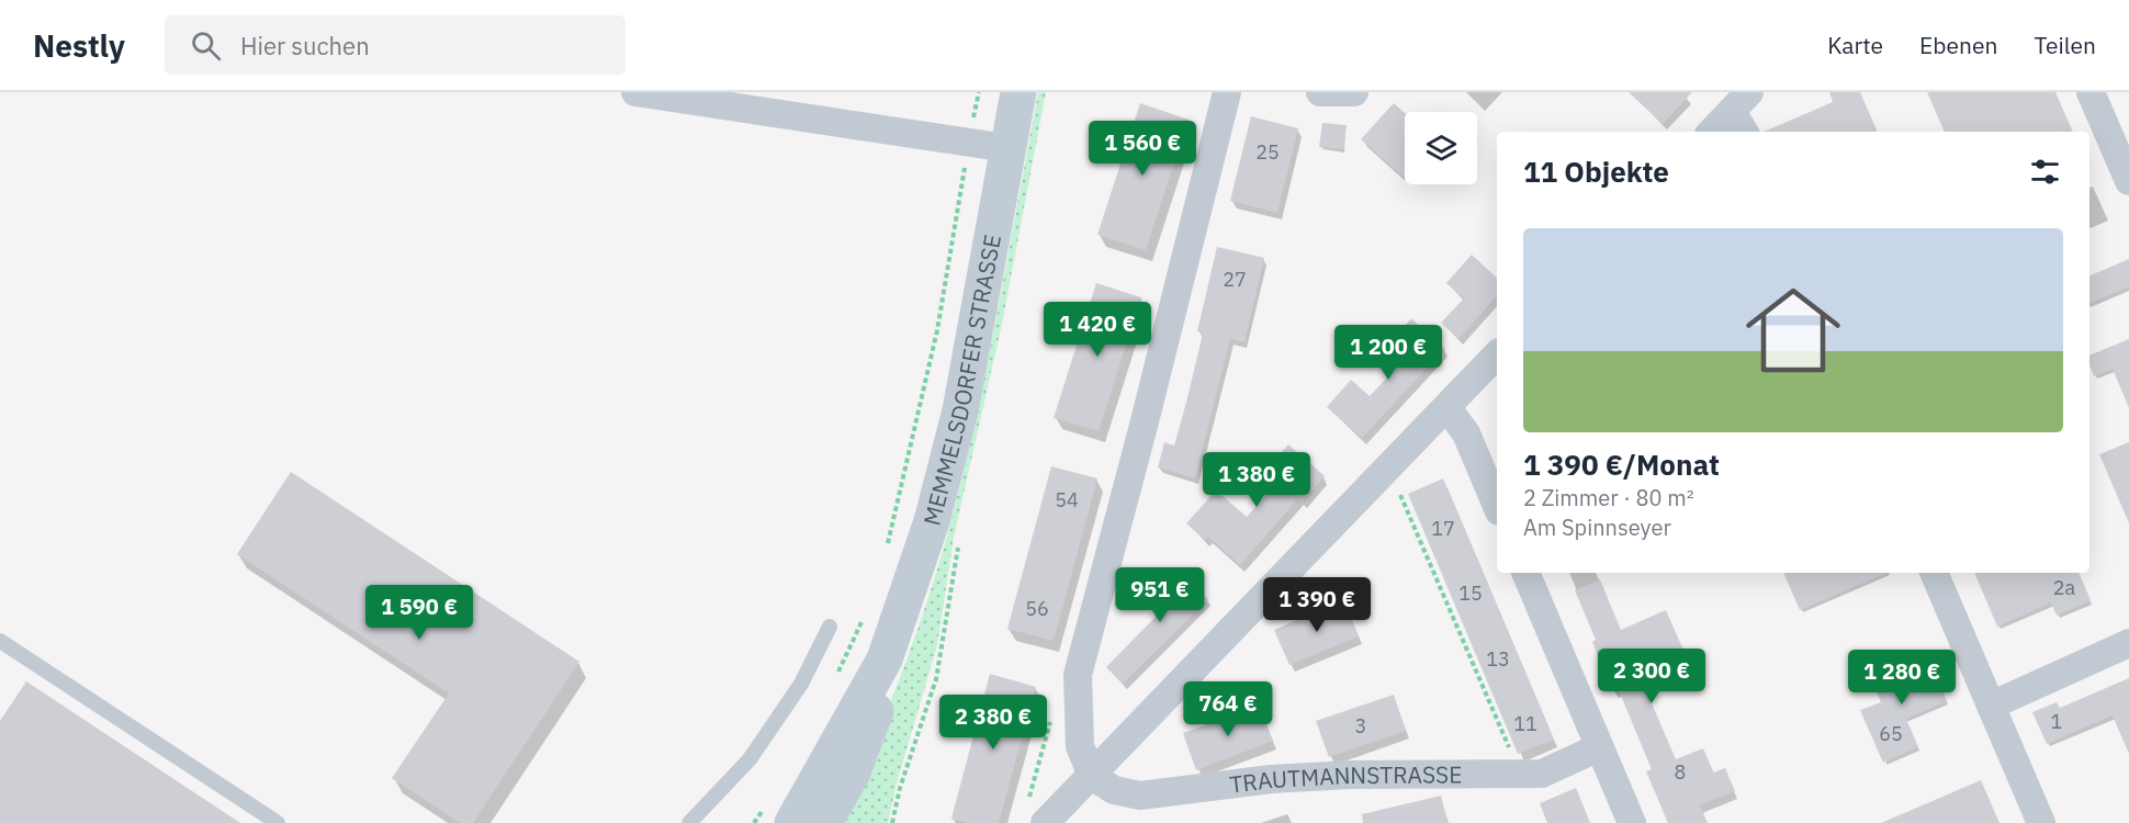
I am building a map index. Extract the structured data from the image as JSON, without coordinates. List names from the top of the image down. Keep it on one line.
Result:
{"streets":{"main road":["MEMMELSDORFER STRASSE"],"street":["TRAUTMANNSTRASSE"]},"house_numbers":["25","27","54","17","2a","15","56","13","1","11","3","65","8"],"page":{"header":"Nestly","search":"Hier suchen","nav":["Karte","Ebenen","Teilen"],"price":["1 560 €","1 420 €","1 200 €","1 380 €","951 €","1 390 €","1 590 €","2 300 €","1 280 €","764 €","2 380 €"],"heading":"11 Objekte","list":[{"name":"1 390 €/Monat","note":"2 Zimmer · 80 m² · Am Spinnseyer"}]}}
